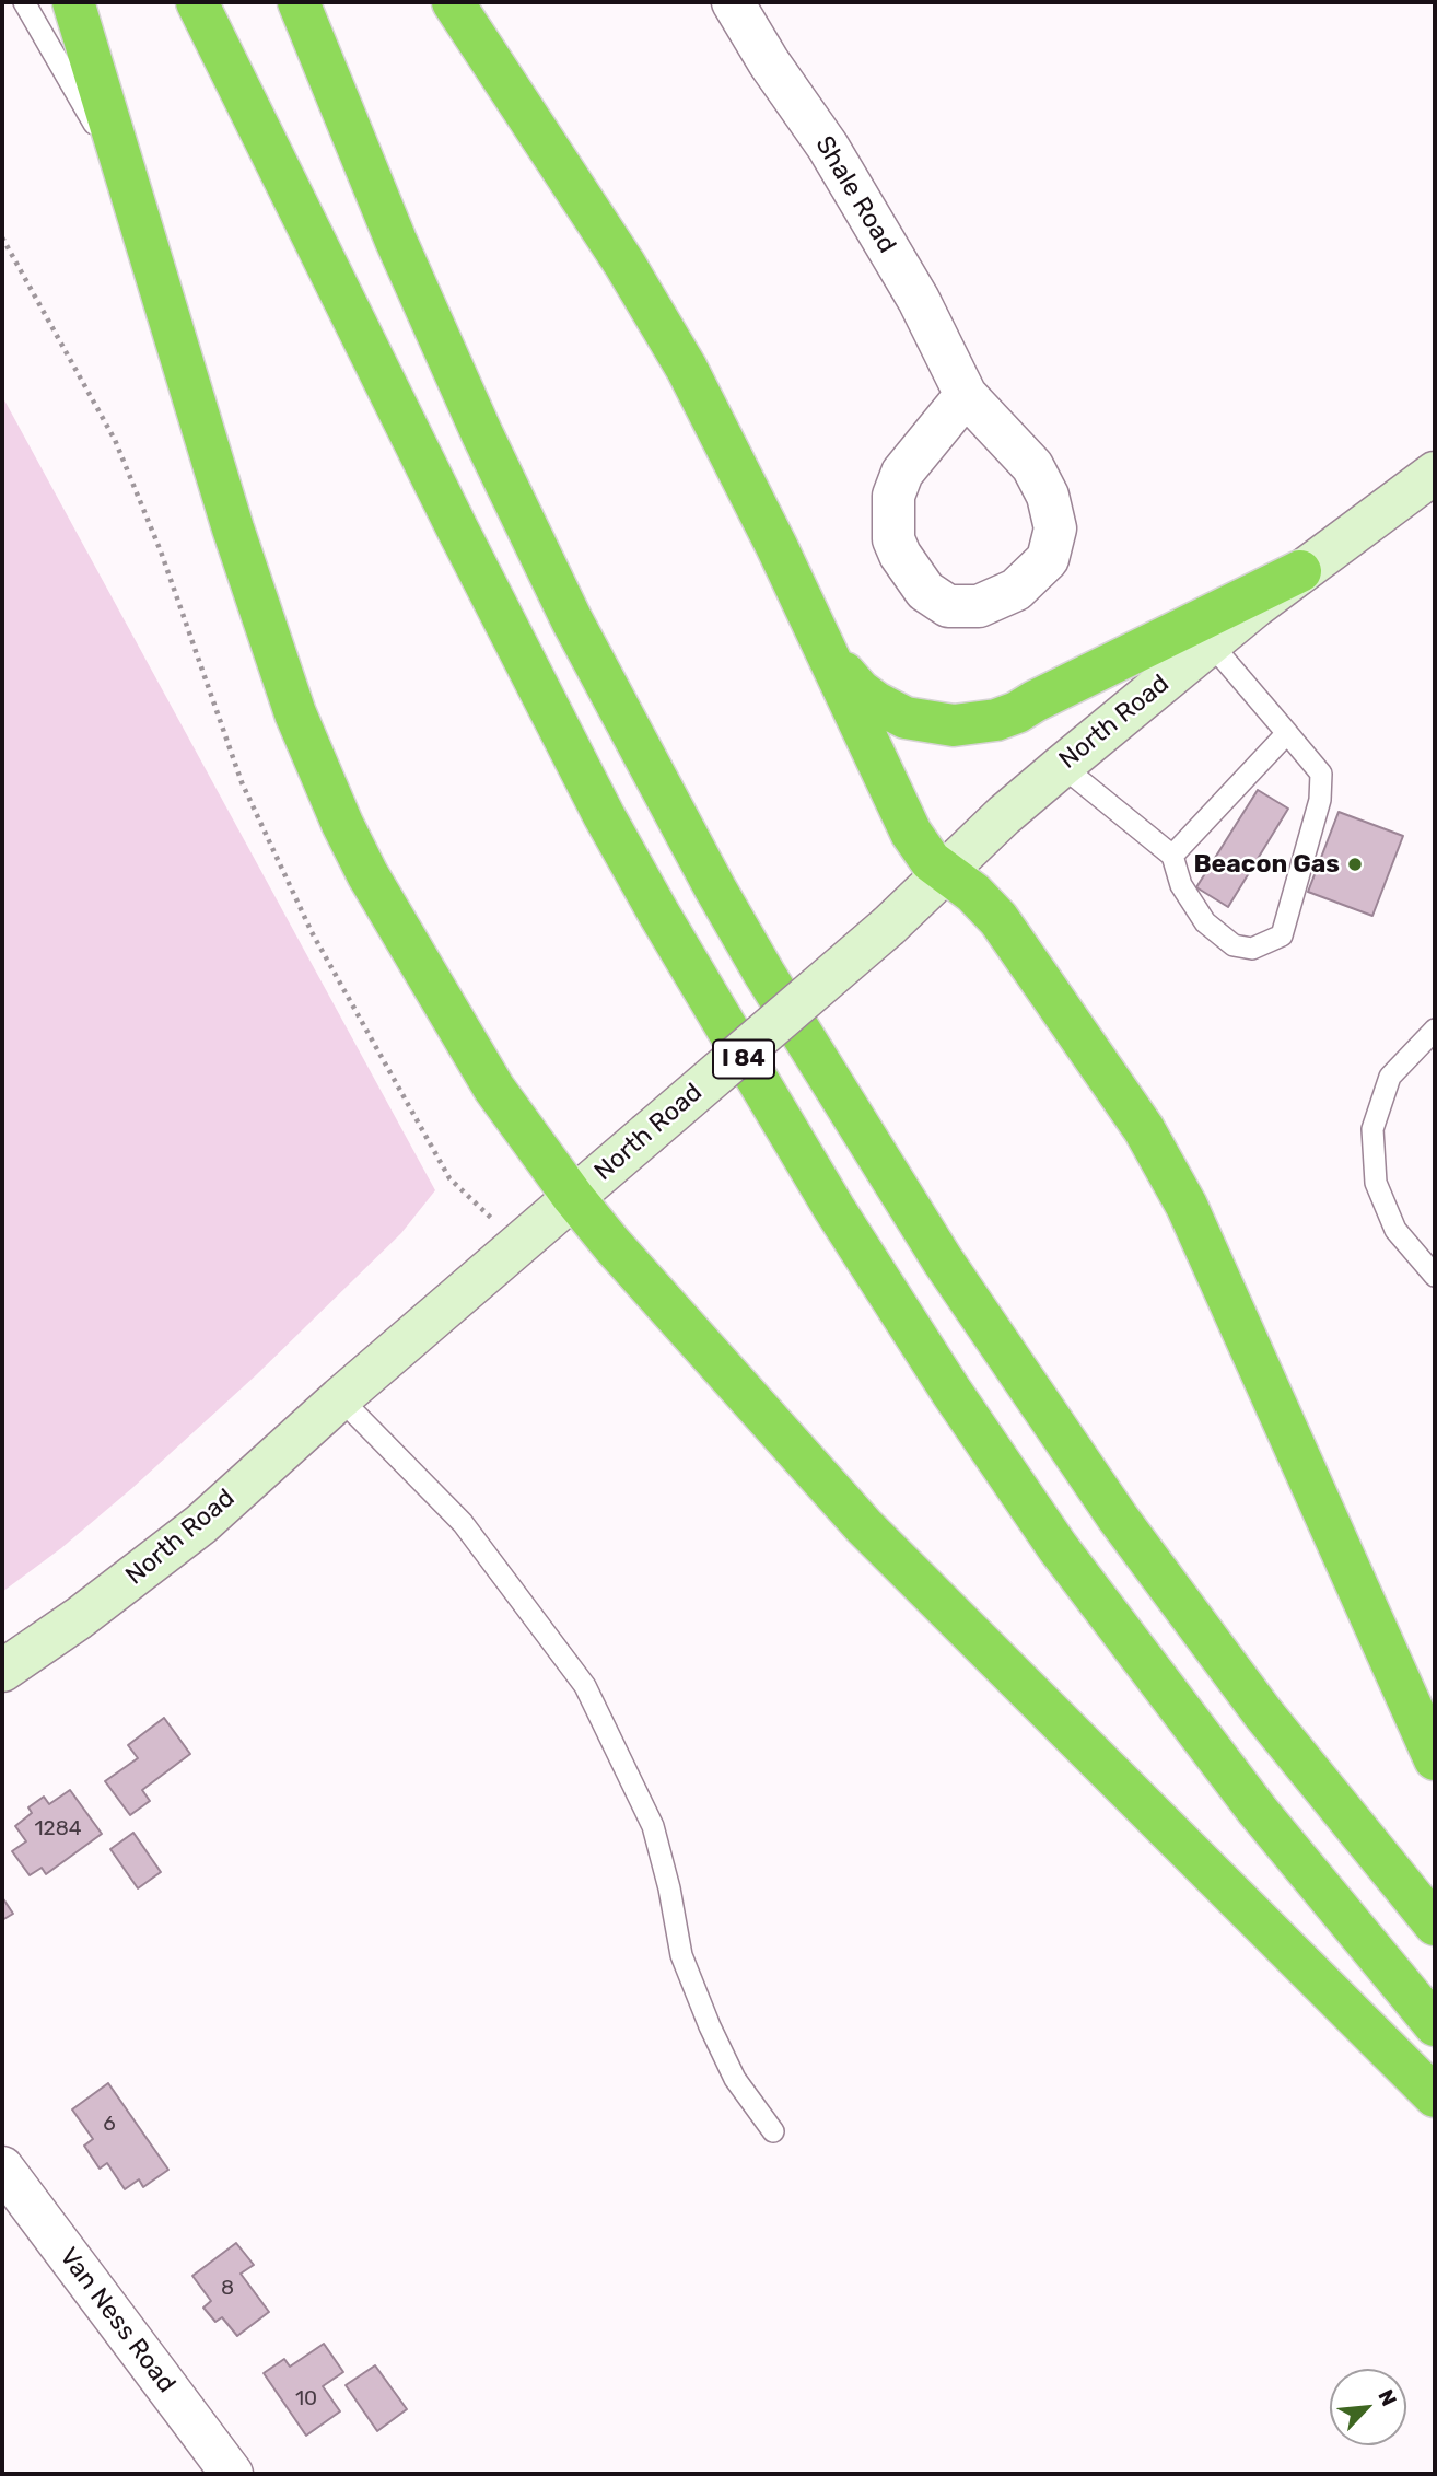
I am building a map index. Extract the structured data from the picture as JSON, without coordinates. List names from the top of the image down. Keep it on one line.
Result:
{"streets":{"highway":["I 84"],"main road":["North Road"],"street":["Shale Road","Van Ness Road"]},"places":["Beacon Gas"],"house_numbers":["1284","6","8","10"],"north":"top right"}
